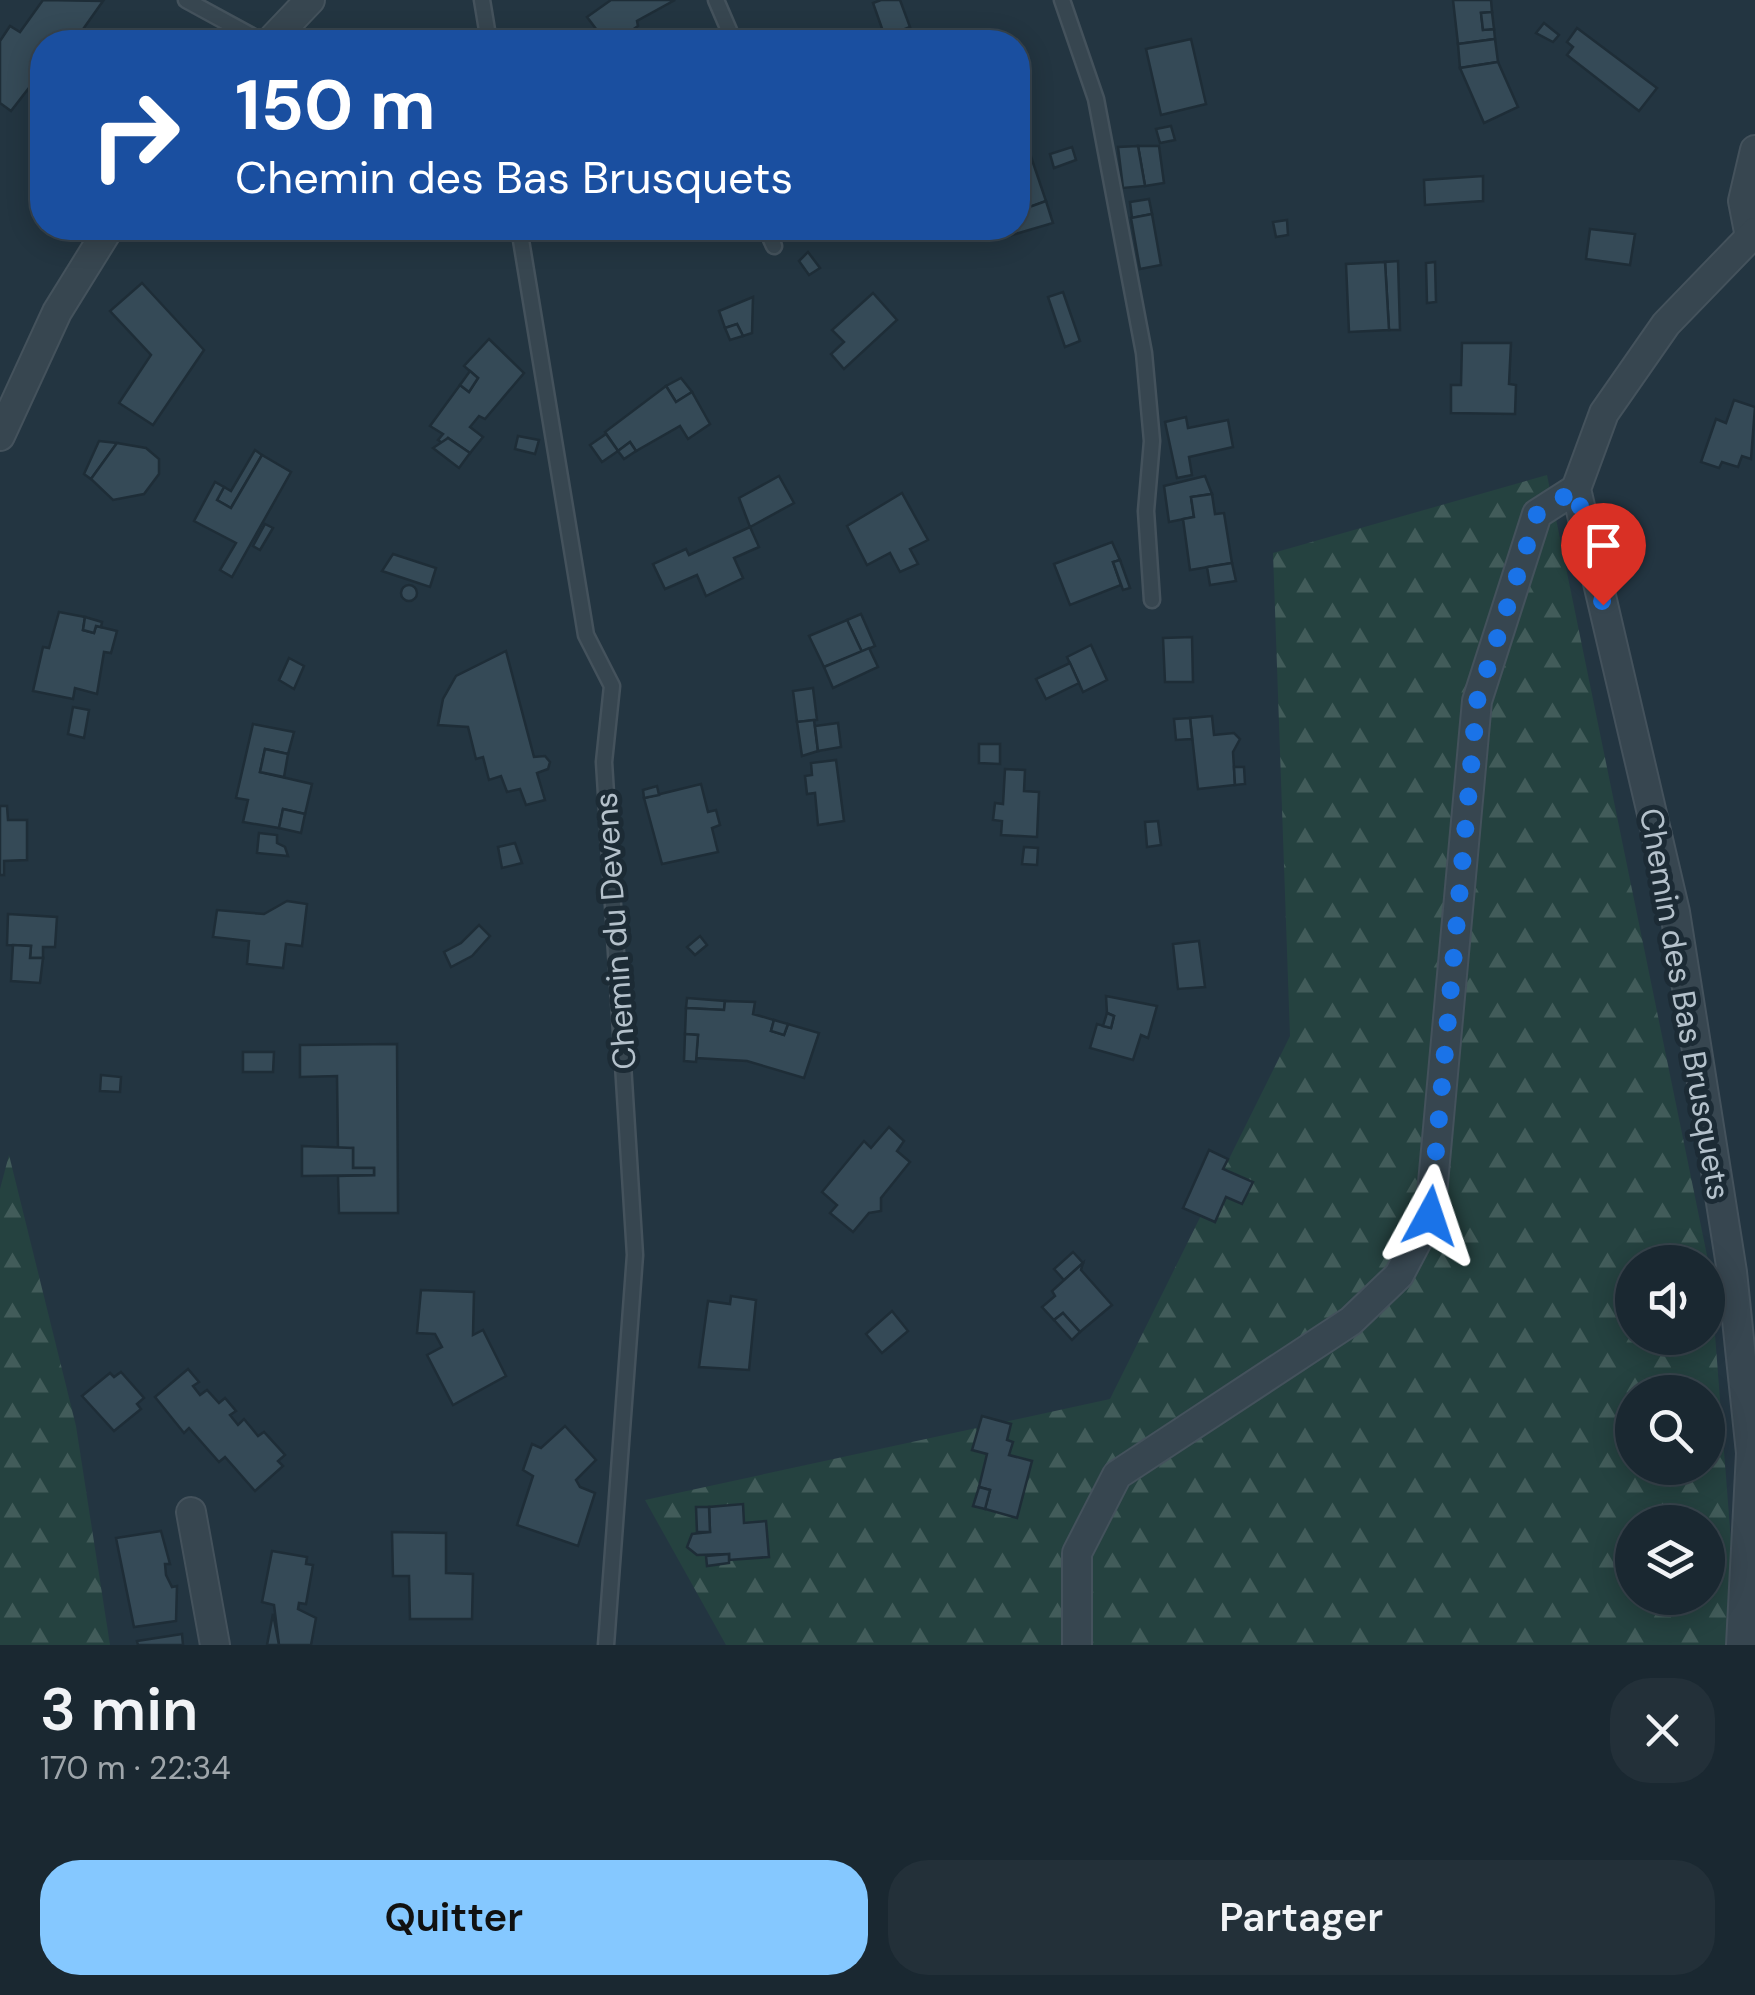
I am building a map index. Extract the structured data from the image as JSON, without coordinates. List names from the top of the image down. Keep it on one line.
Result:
{"streets":{"street":["Chemin des Bas Brusquets"],"lane":["Chemin du Devens"]},"page":{"turn":["150 m","Chemin des Bas Brusquets"],"heading":["3 min","170 m · 22:34"],"buttons":["Quitter","Partager"]}}
